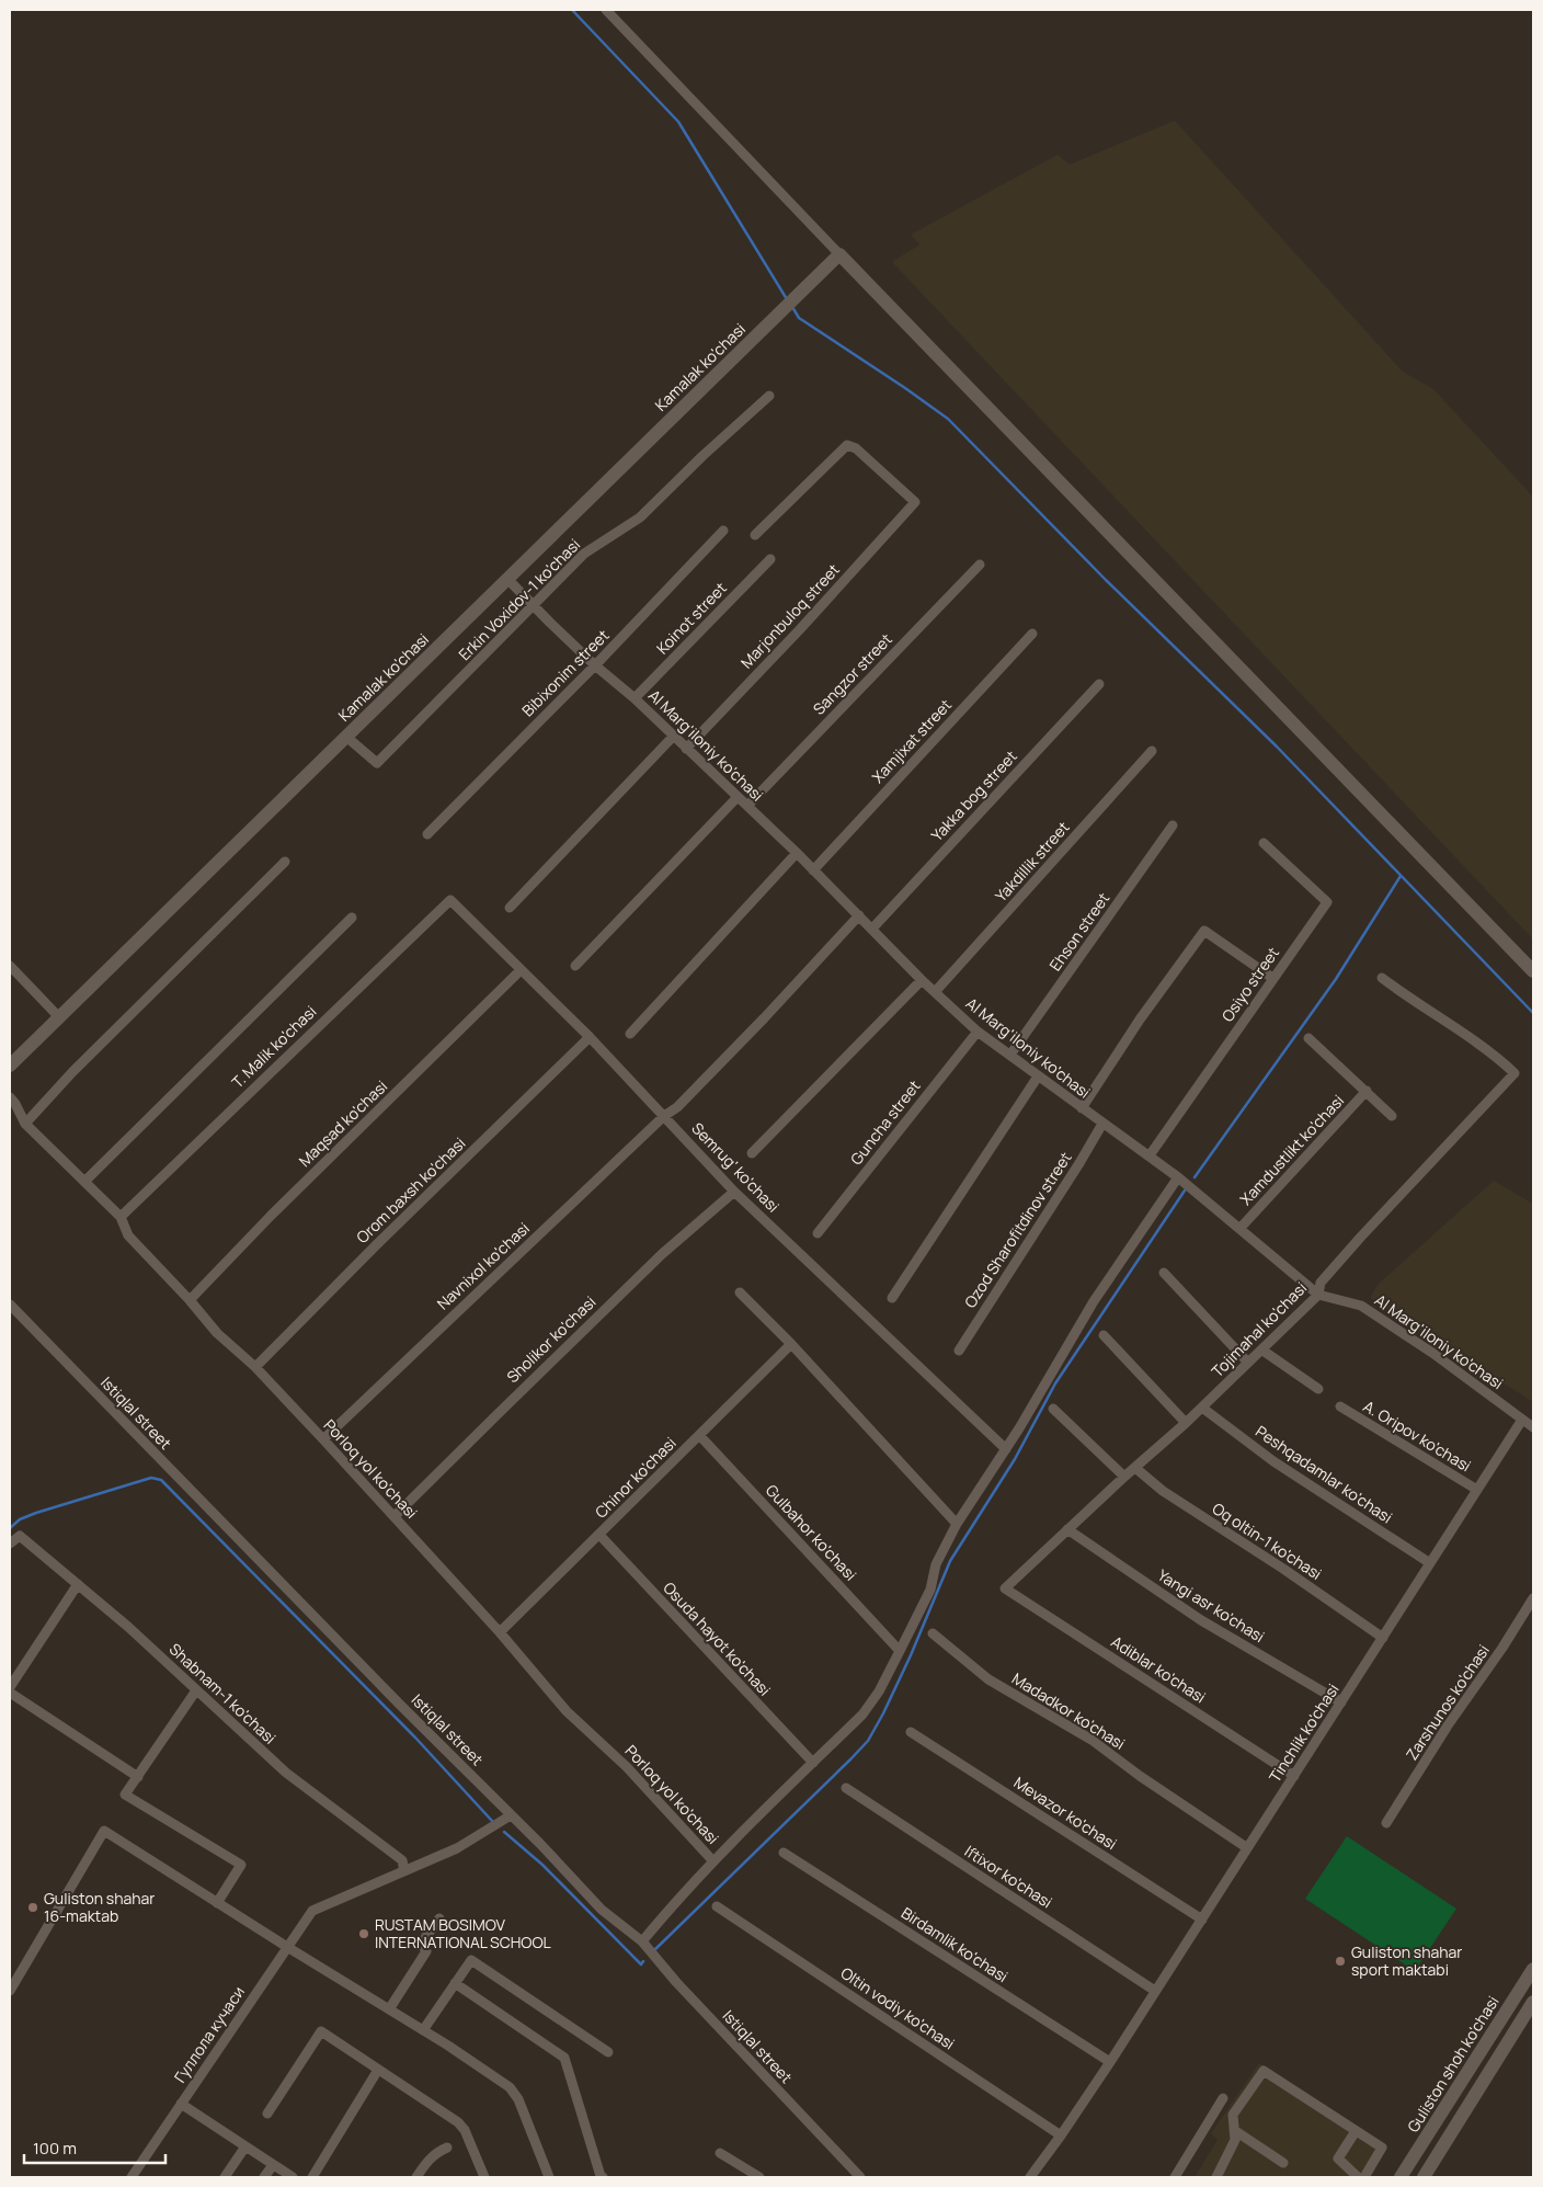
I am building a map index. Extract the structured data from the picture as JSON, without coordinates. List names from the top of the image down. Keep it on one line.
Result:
{"streets":{"main road":["Kamalak ko'chasi","Guliston shoh ko'chasi"],"street":["Erkin Voxidov-1 ko'chasi","Marjonbuloq street","Koinot street","Bibixonim street","Sangzor street","Xamjixat street","Al Marg'iloniy ko'chasi","Yakka bog street","Yakdillik street","Ehson street","Osiyo street","T. Malik ko'chasi","Guncha street","Maqsad ko'chasi","Xamdustlikt ko'chasi","Semrug' ko'chasi","Orom baxsh ko'chasi","Ozod Sharofitdinov street","Navnixol ko'chasi","Tojimahal ko'chasi","Sholikor ko'chasi","Istiqlal street","A. Oripov ko'chasi","Porloq yol ko'chasi","Peshqadamlar ko'chasi","Chinor ko'chasi","Gulbahor ko'chasi","Oq oltin-1 ko'chasi","Yangi asr ko'chasi","Osuda hayot ko'chasi","Adiblar ko'chasi","Shabnam-1 ko'chasi","Zarshunos ko'chasi","Madadkor ko'chasi","Tinchlik ko'chasi","Mevazor ko'chasi","Iftixor ko'chasi","Birdamlik ko'chasi","Oltin vodiy ko'chasi","Гуллола кучаси"]},"crossings":[["Kamalak ko'chasi","Erkin Voxidov-1 ko'chasi"],["Kamalak ko'chasi","Al Marg'iloniy ko'chasi"],["Erkin Voxidov-1 ko'chasi","Al Marg'iloniy ko'chasi"],["Marjonbuloq street","Al Marg'iloniy ko'chasi"],["Koinot street","Al Marg'iloniy ko'chasi"],["Bibixonim street","Al Marg'iloniy ko'chasi"],["Sangzor street","Al Marg'iloniy ko'chasi"],["Xamjixat street","Al Marg'iloniy ko'chasi"],["Al Marg'iloniy ko'chasi","Yakka bog street"],["Al Marg'iloniy ko'chasi","Yakdillik street"],["Al Marg'iloniy ko'chasi","Ehson street"],["Al Marg'iloniy ko'chasi","Osiyo street"],["Al Marg'iloniy ko'chasi","Guncha street"],["Al Marg'iloniy ko'chasi","Xamdustlikt ko'chasi"],["Al Marg'iloniy ko'chasi","Ozod Sharofitdinov street"],["Al Marg'iloniy ko'chasi","Tojimahal ko'chasi"],["Al Marg'iloniy ko'chasi","Tinchlik ko'chasi"],["T. Malik ko'chasi","Semrug' ko'chasi"],["T. Malik ko'chasi","Porloq yol ko'chasi"],["Maqsad ko'chasi","Semrug' ko'chasi"],["Maqsad ko'chasi","Porloq yol ko'chasi"],["Semrug' ko'chasi","Orom baxsh ko'chasi"],["Semrug' ko'chasi","Navnixol ko'chasi"],["Semrug' ko'chasi","Sholikor ko'chasi"],["Orom baxsh ko'chasi","Porloq yol ko'chasi"],["Navnixol ko'chasi","Porloq yol ko'chasi"],["Tojimahal ko'chasi","Peshqadamlar ko'chasi"],["Tojimahal ko'chasi","Oq oltin-1 ko'chasi"],["Tojimahal ko'chasi","Yangi asr ko'chasi"],["Tojimahal ko'chasi","Adiblar ko'chasi"],["Sholikor ko'chasi","Porloq yol ko'chasi"],["A. Oripov ko'chasi","Tinchlik ko'chasi"],["Porloq yol ko'chasi","Chinor ko'chasi"],["Peshqadamlar ko'chasi","Tinchlik ko'chasi"],["Chinor ko'chasi","Gulbahor ko'chasi"],["Chinor ko'chasi","Osuda hayot ko'chasi"],["Oq oltin-1 ko'chasi","Tinchlik ko'chasi"],["Yangi asr ko'chasi","Tinchlik ko'chasi"],["Adiblar ko'chasi","Tinchlik ko'chasi"],["Shabnam-1 ko'chasi","Гуллола кучаси"],["Madadkor ko'chasi","Tinchlik ko'chasi"],["Tinchlik ko'chasi","Mevazor ko'chasi"],["Tinchlik ko'chasi","Iftixor ko'chasi"],["Tinchlik ko'chasi","Birdamlik ko'chasi"],["Tinchlik ko'chasi","Oltin vodiy ko'chasi"]],"places":["Guliston shahar 16-maktab","RUSTAM BOSIMOV INTERNATIONAL SCHOOL","Guliston shahar sport maktabi"],"scale_bar":"100 m"}
